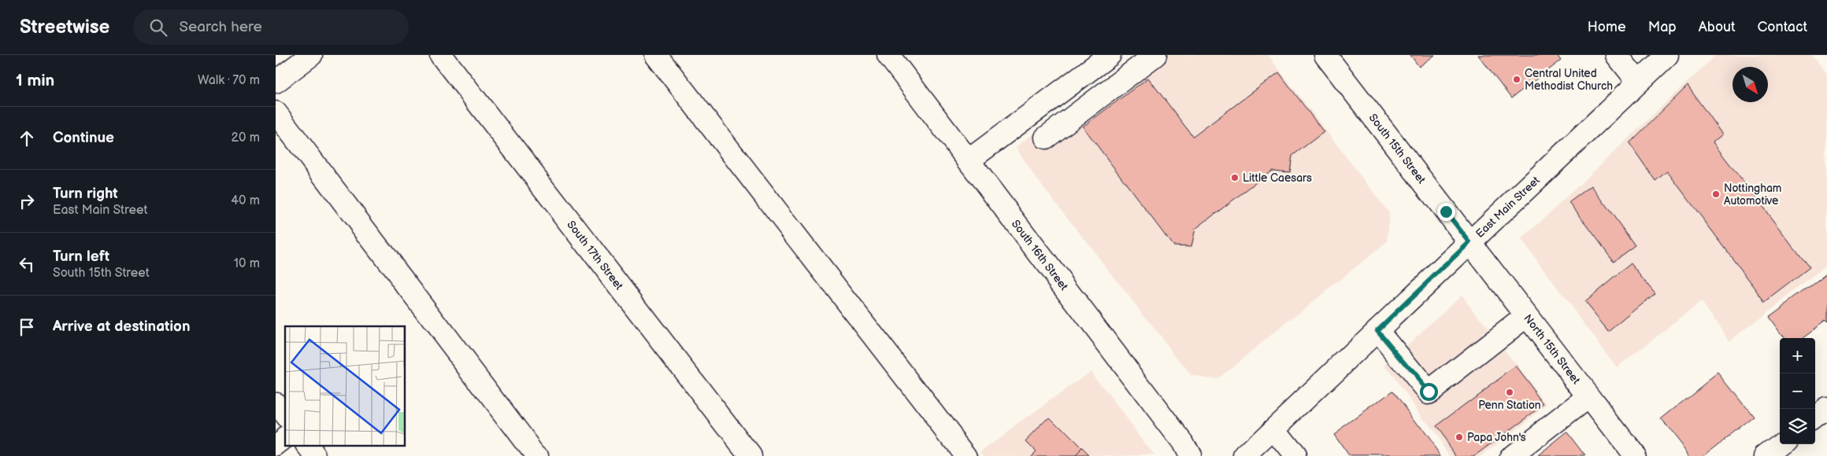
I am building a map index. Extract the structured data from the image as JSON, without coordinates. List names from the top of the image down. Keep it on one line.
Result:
{"streets":{"street":["South 15th Street","East Main Street","South 16th Street","South 17th Street","North 15th Street"]},"crossings":[["South 15th Street","East Main Street"],["South 15th Street","North 15th Street"],["East Main Street","North 15th Street"]],"places":["Central United Methodist Church","Little Caesars","Nottingham Automotive","Penn Station","Papa John's"],"north":"bottom right","page":{"header":"Streetwise","search":"Search here","nav":["Home","Map","About","Contact"],"heading":["1 min","Walk · 70 m"],"list":[["Continue","20 m"],["Turn right","East Main Street","40 m"],["Turn left","South 15th Street","10 m"],"Arrive at destination"],"map_buttons":["+","−"]}}
